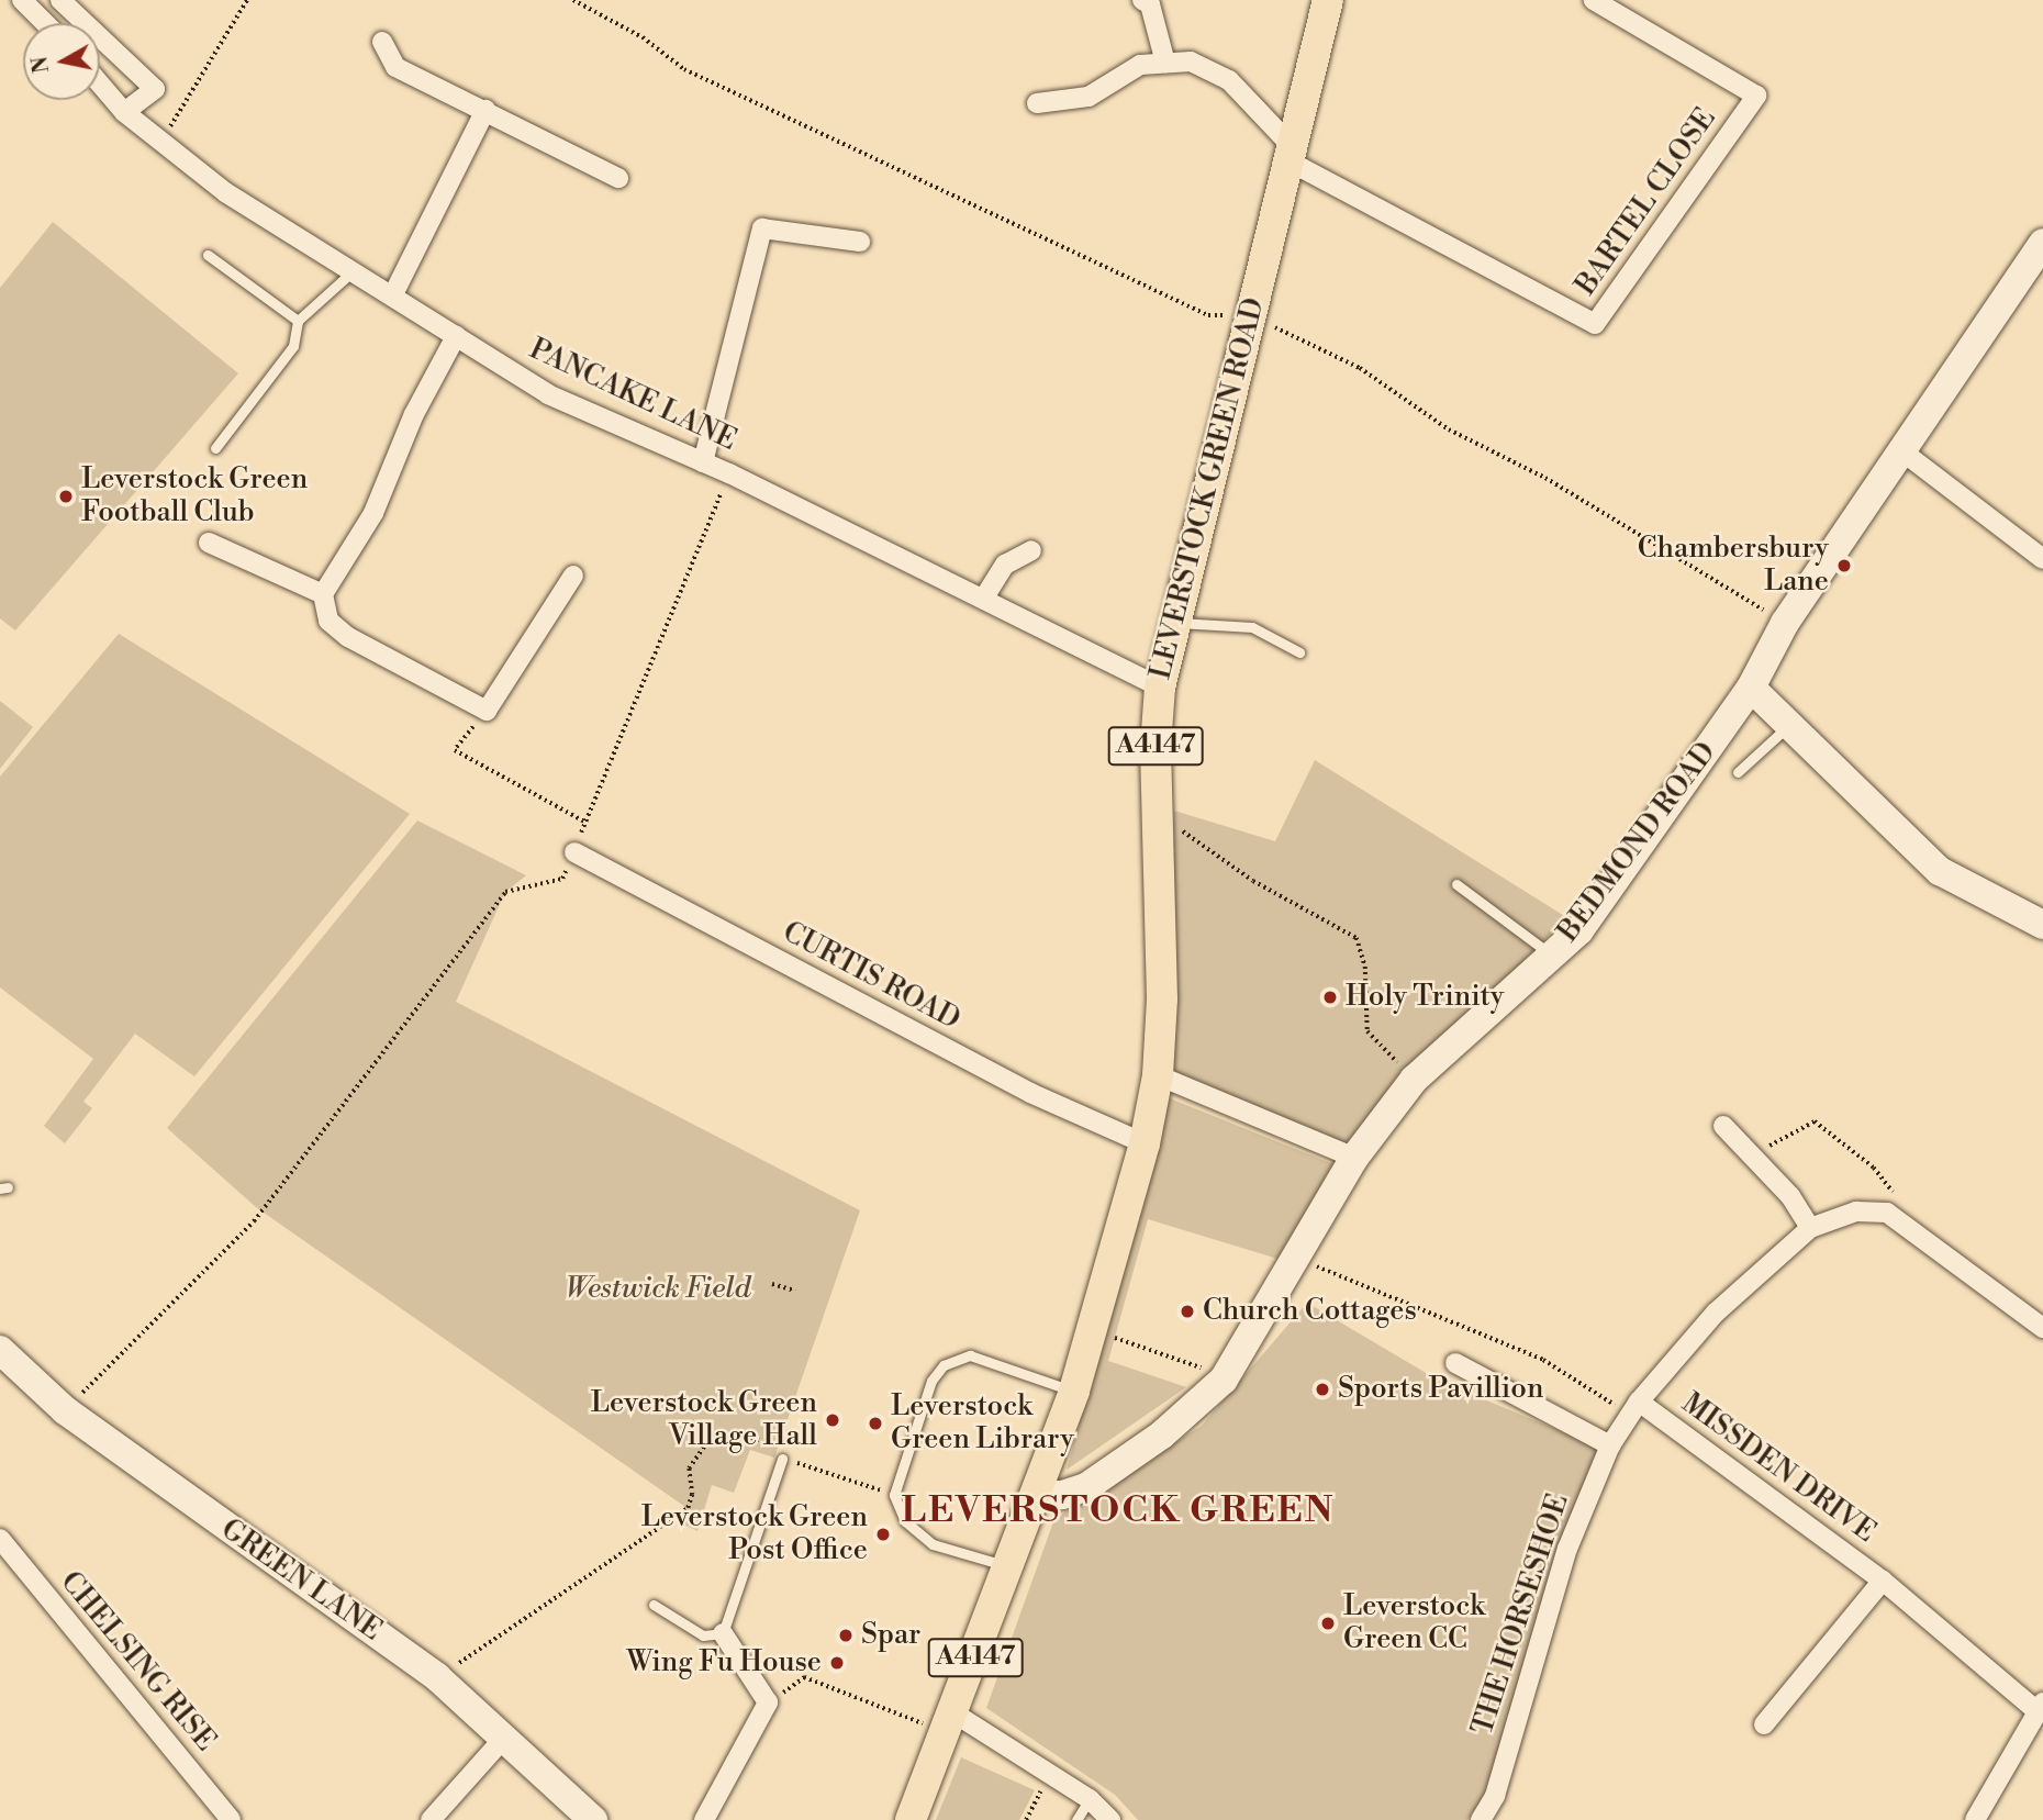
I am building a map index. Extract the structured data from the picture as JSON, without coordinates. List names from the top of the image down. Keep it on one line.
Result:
{"streets":{"main road":["LEVERSTOCK GREEN ROAD","A4147"],"street":["BARTEL CLOSE","PANCAKE LANE","BEDMOND ROAD","CURTIS ROAD","MISSDEN DRIVE","GREEN LANE","THE HORSESHOE","CHELSING RISE"]},"crossings":[["BARTEL CLOSE","LEVERSTOCK GREEN ROAD"],["PANCAKE LANE","LEVERSTOCK GREEN ROAD"],["LEVERSTOCK GREEN ROAD","BEDMOND ROAD"],["LEVERSTOCK GREEN ROAD","CURTIS ROAD"],["MISSDEN DRIVE","THE HORSESHOE"]],"districts":["LEVERSTOCK GREEN"],"parks":["Westwick Field"],"places":["Leverstock Green Football Club","Chambersbury Lane","Holy Trinity","Church Cottages","Sports Pavillion","Leverstock Green Village Hall","Leverstock Green Library","Leverstock Green Post Office","Leverstock Green CC","Spar","Wing Fu House"],"north":"left"}
